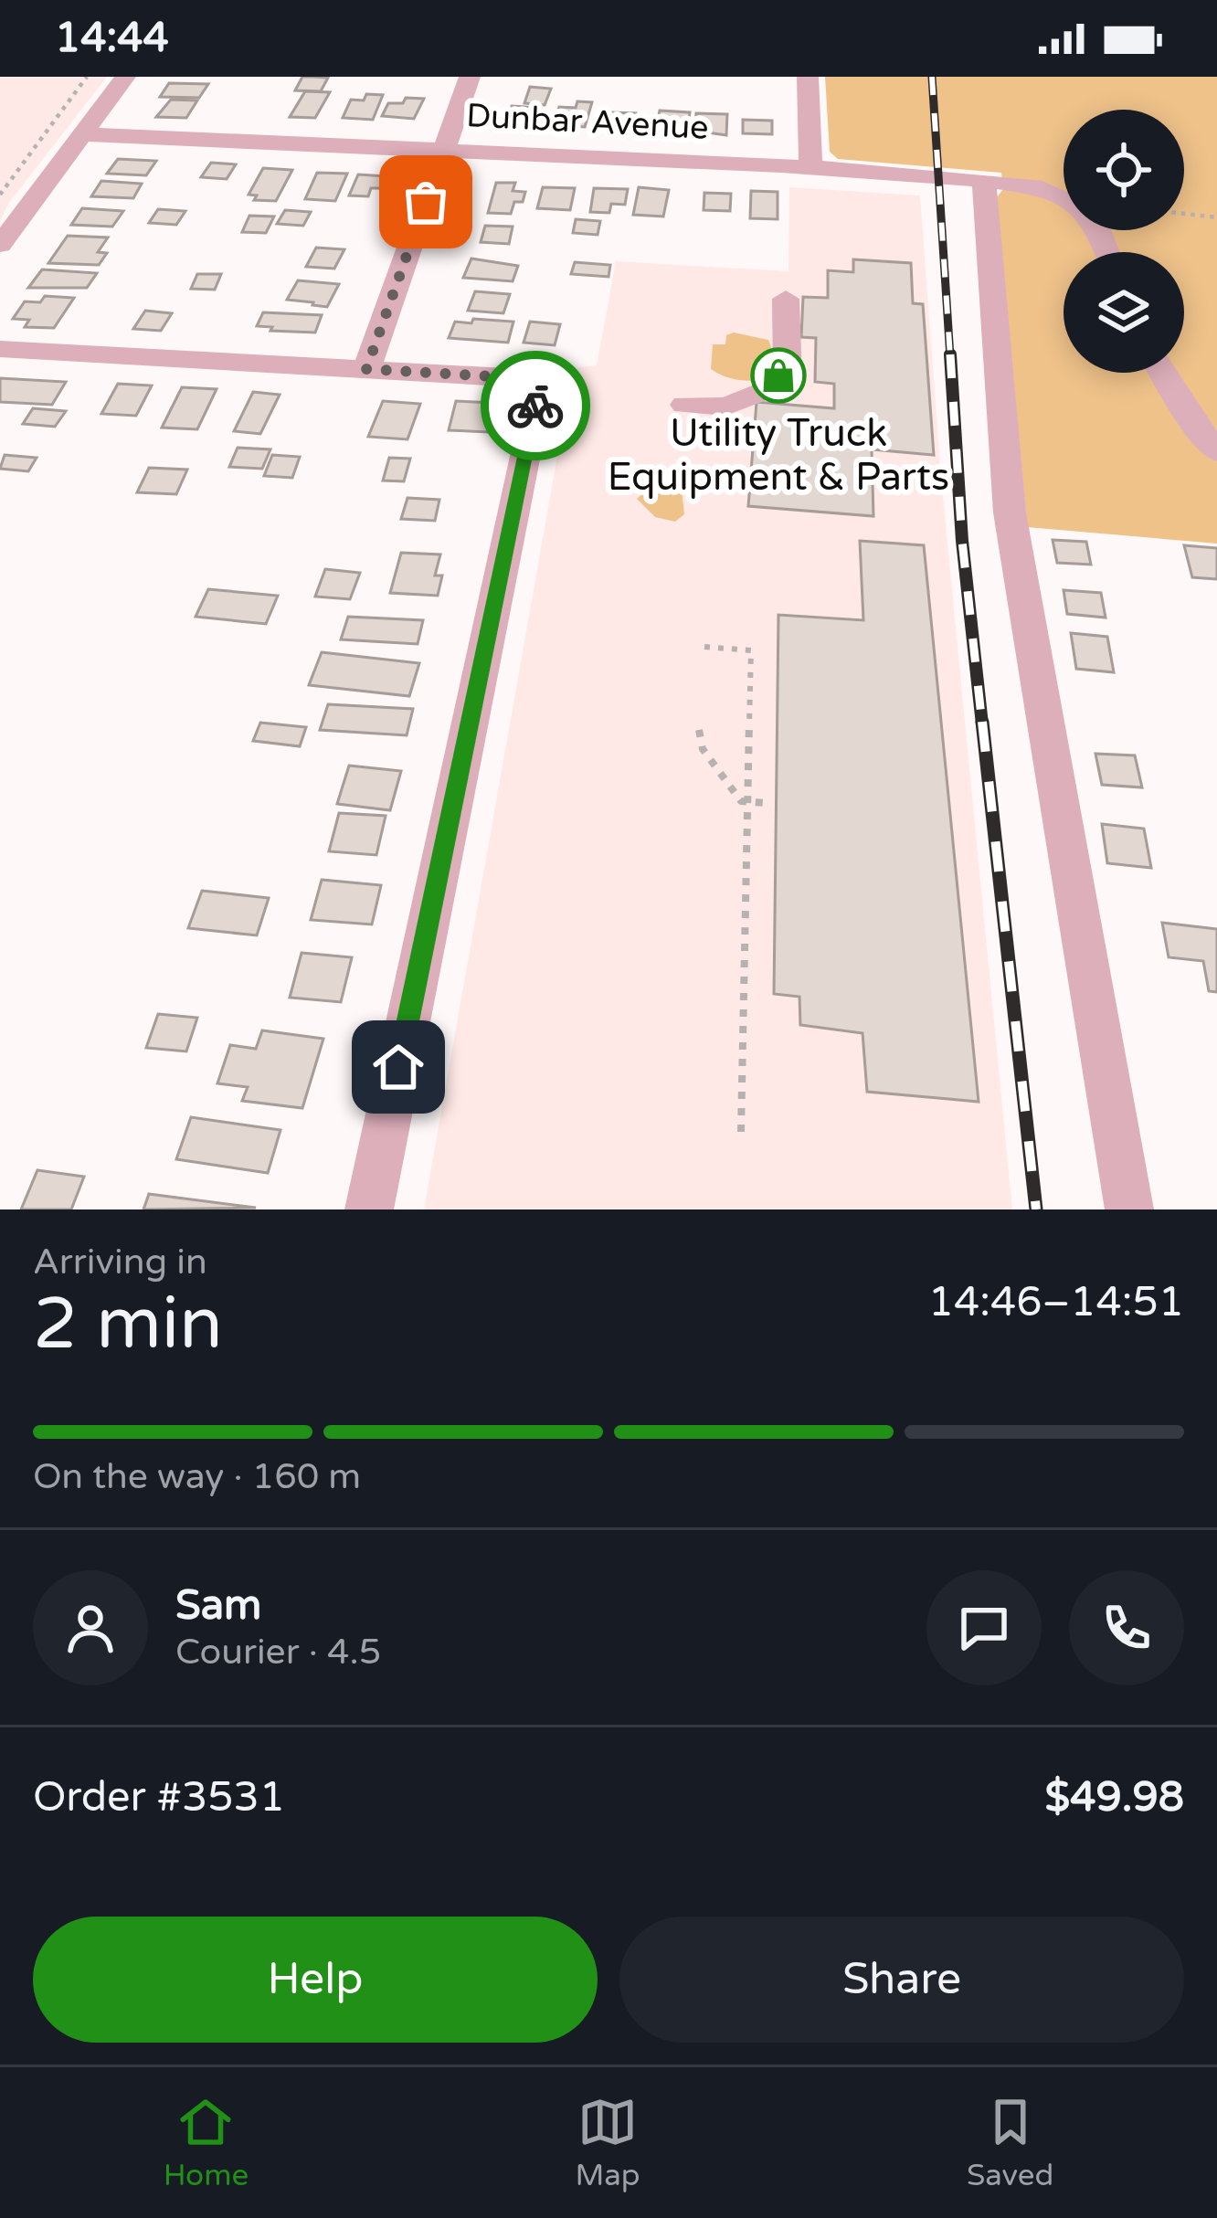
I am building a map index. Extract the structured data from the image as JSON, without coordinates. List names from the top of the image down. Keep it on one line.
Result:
{"streets":{"street":["Dunbar Avenue"]},"places":{"shop":["Utility Truck Equipment & Parts"]},"page":{"status":"14:44","heading":["2 min","Arriving in","14:46–14:51"],"panel":["Sam","Courier · 4.5","Order #3531","$49.98"],"bar":"On the way · 160 m","buttons":["Help","Share"],"tabs":["Home","Map","Saved"]}}
